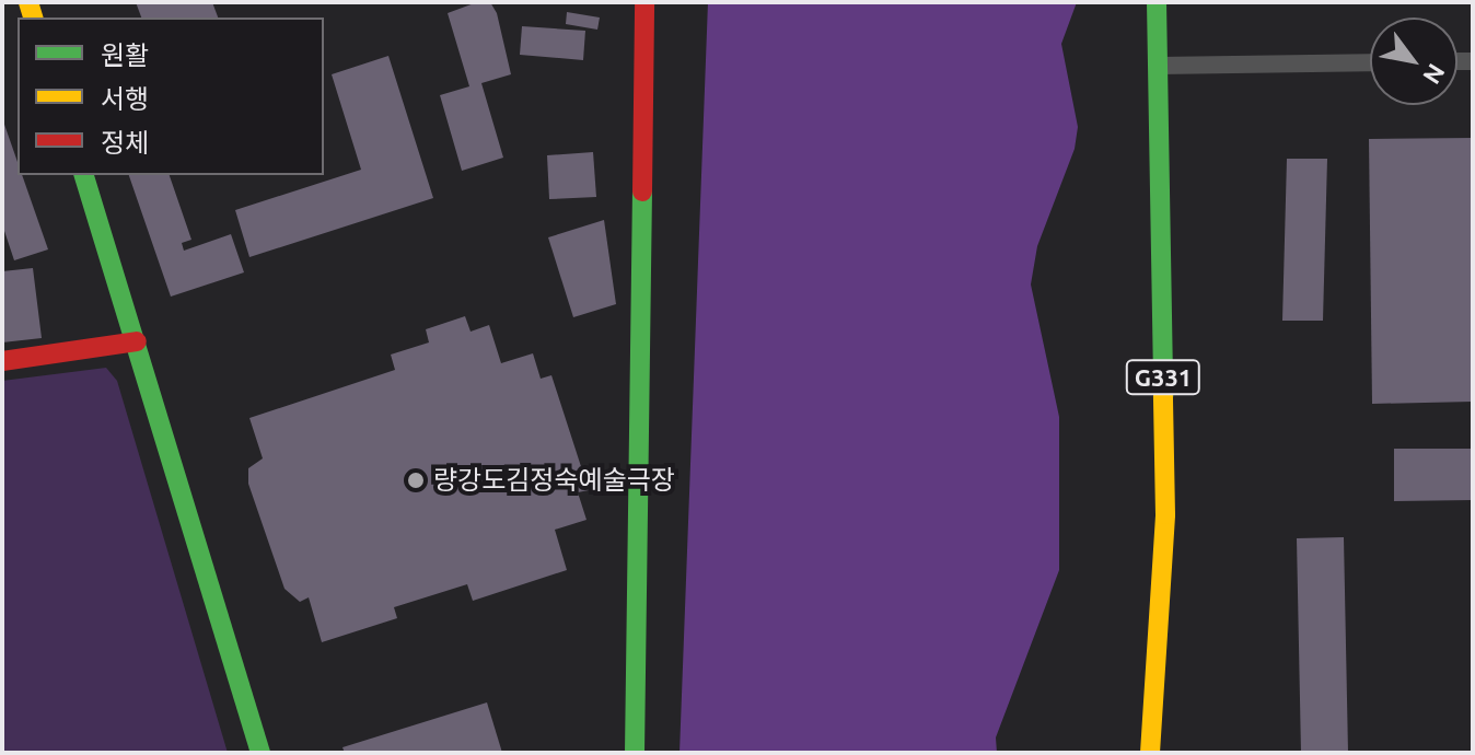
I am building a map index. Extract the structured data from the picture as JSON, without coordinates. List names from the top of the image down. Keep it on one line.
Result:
{"streets":{"main road":["G331"]},"places":["량강도김정숙예술극장"],"legend":["원활","서행","정체"],"north":"bottom right"}
